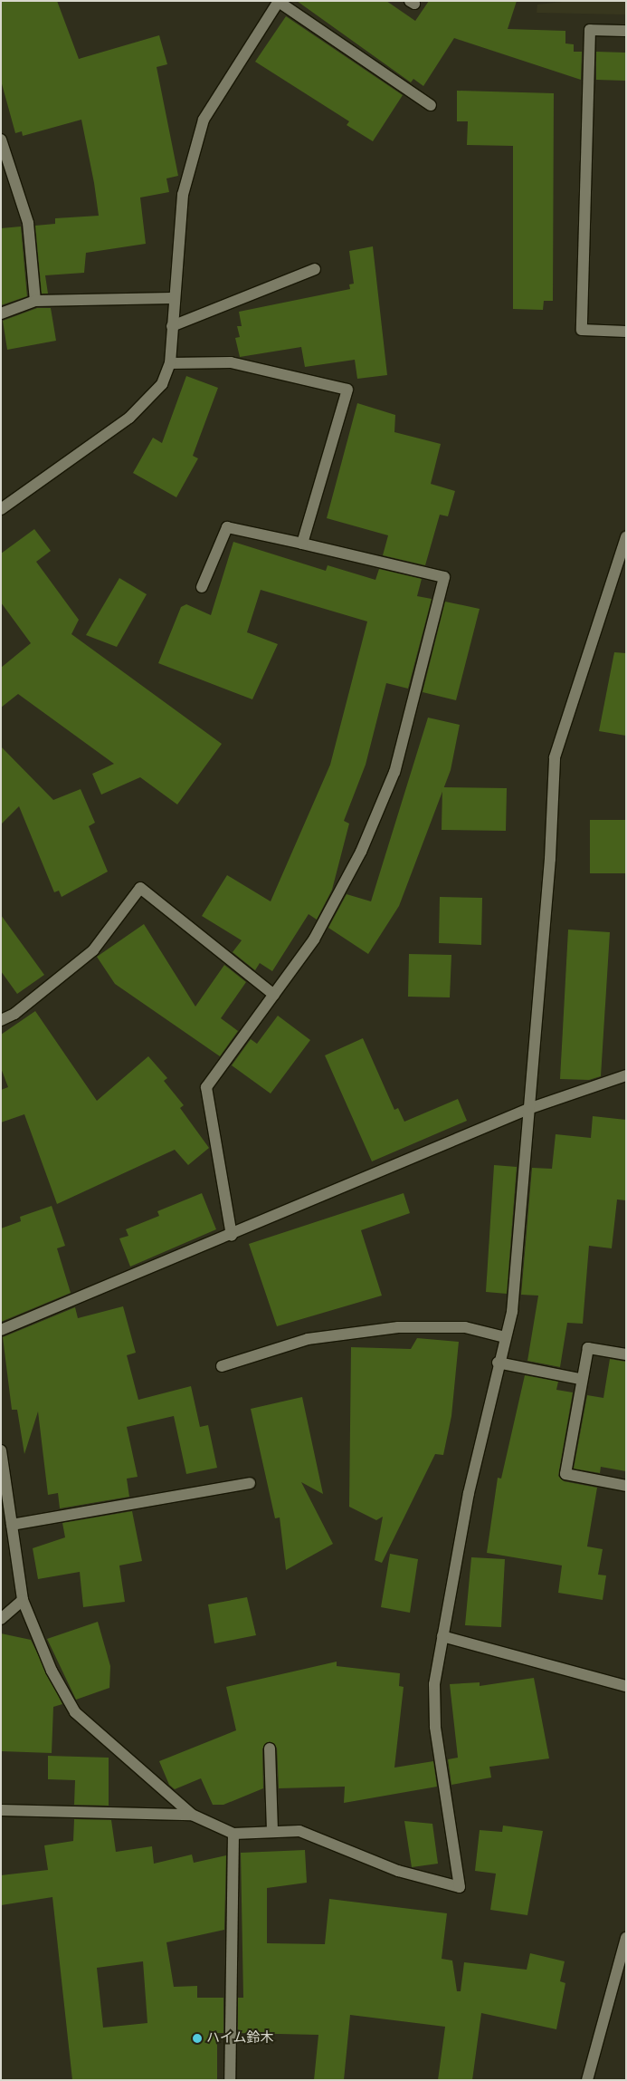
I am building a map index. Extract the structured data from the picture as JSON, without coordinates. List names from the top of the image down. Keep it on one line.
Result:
{"places":["ハイム鈴木"]}
